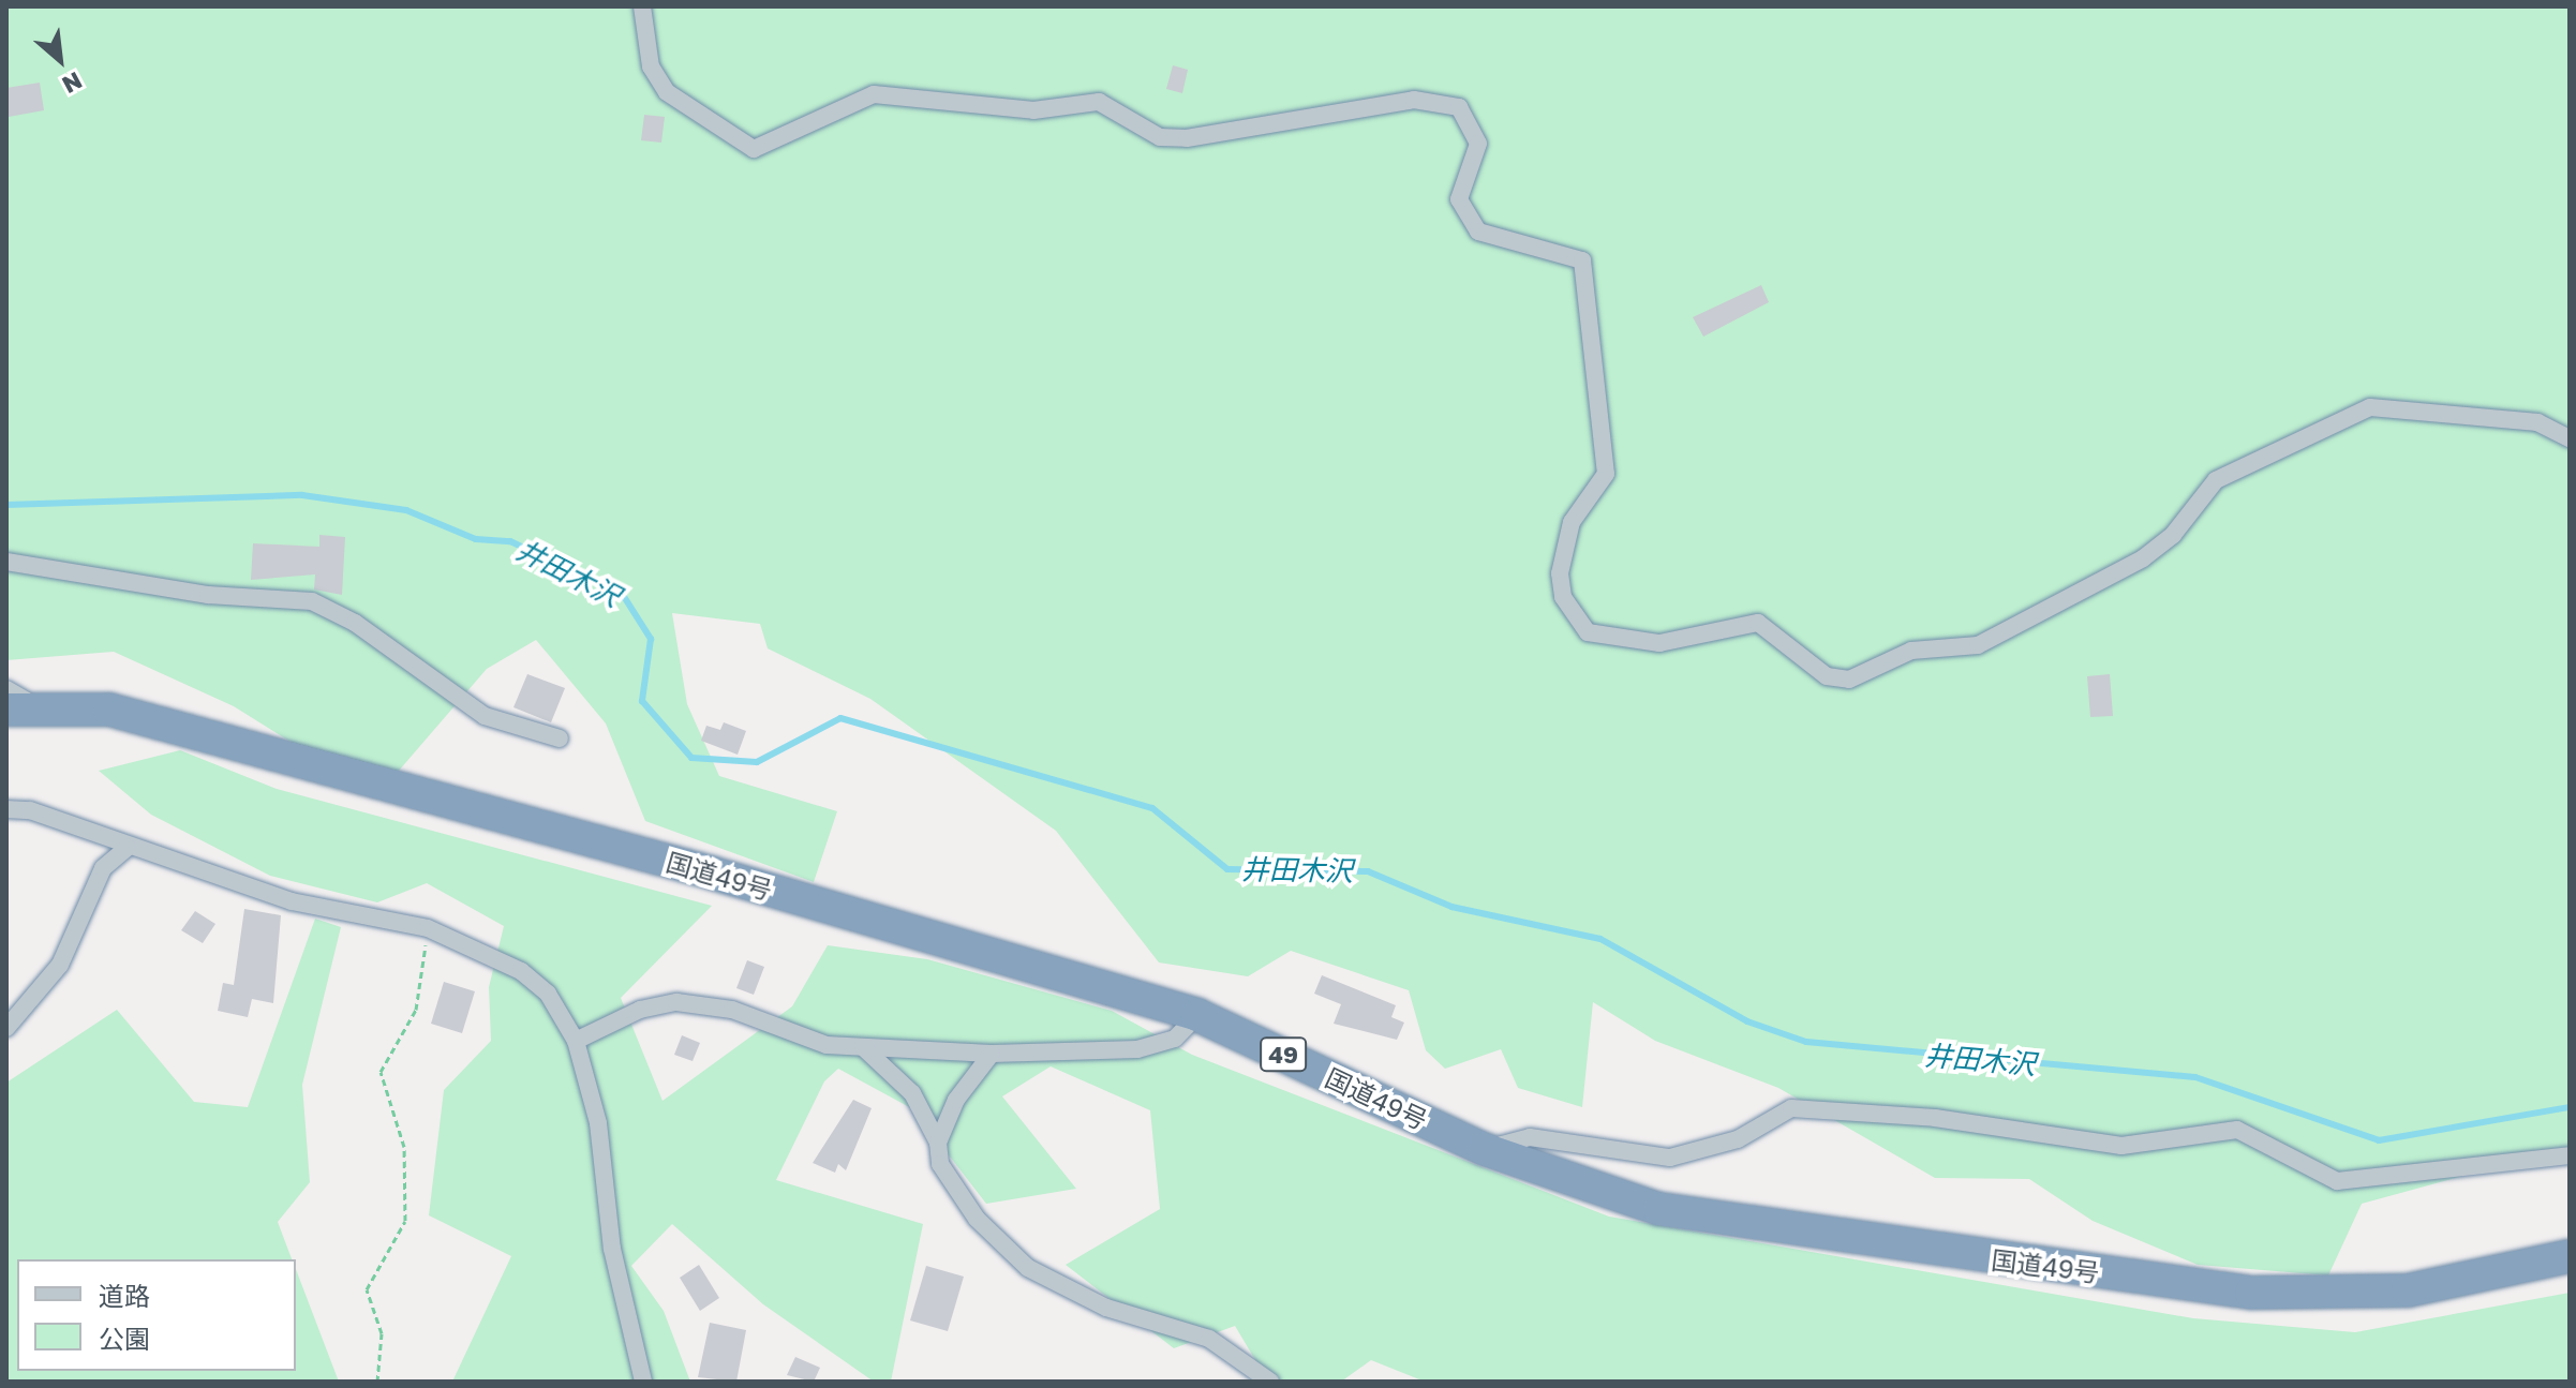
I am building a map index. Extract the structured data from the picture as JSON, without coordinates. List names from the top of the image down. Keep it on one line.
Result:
{"streets":{"highway":["国道49号","49"]},"water":["井田木沢"],"legend":["道路","公園"],"north":"bottom right"}
